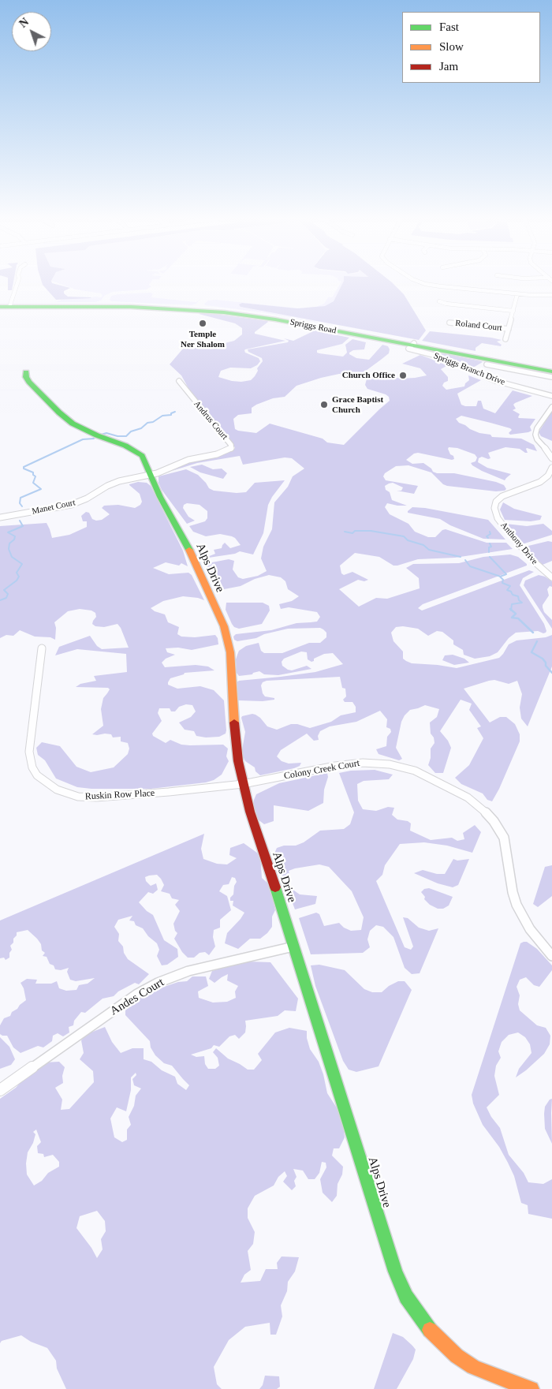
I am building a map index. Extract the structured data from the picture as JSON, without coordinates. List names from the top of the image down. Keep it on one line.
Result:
{"streets":{"main road":["Spriggs Road","Alps Drive"],"street":["Roland Court","Spriggs Branch Drive","Andrus Court","Manet Court","Anthony Drive","Colony Creek Court","Ruskin Row Place","Andes Court"]},"crossings":[["Spriggs Road","Spriggs Branch Drive"],["Andrus Court","Manet Court"],["Andrus Court","Alps Drive"],["Manet Court","Alps Drive"],["Alps Drive","Colony Creek Court"],["Alps Drive","Ruskin Row Place"],["Alps Drive","Andes Court"],["Colony Creek Court","Ruskin Row Place"]],"places":["Temple Ner Shalom","Church Office","Grace Baptist Church"],"legend":["Fast","Slow","Jam"],"north":"top left"}
